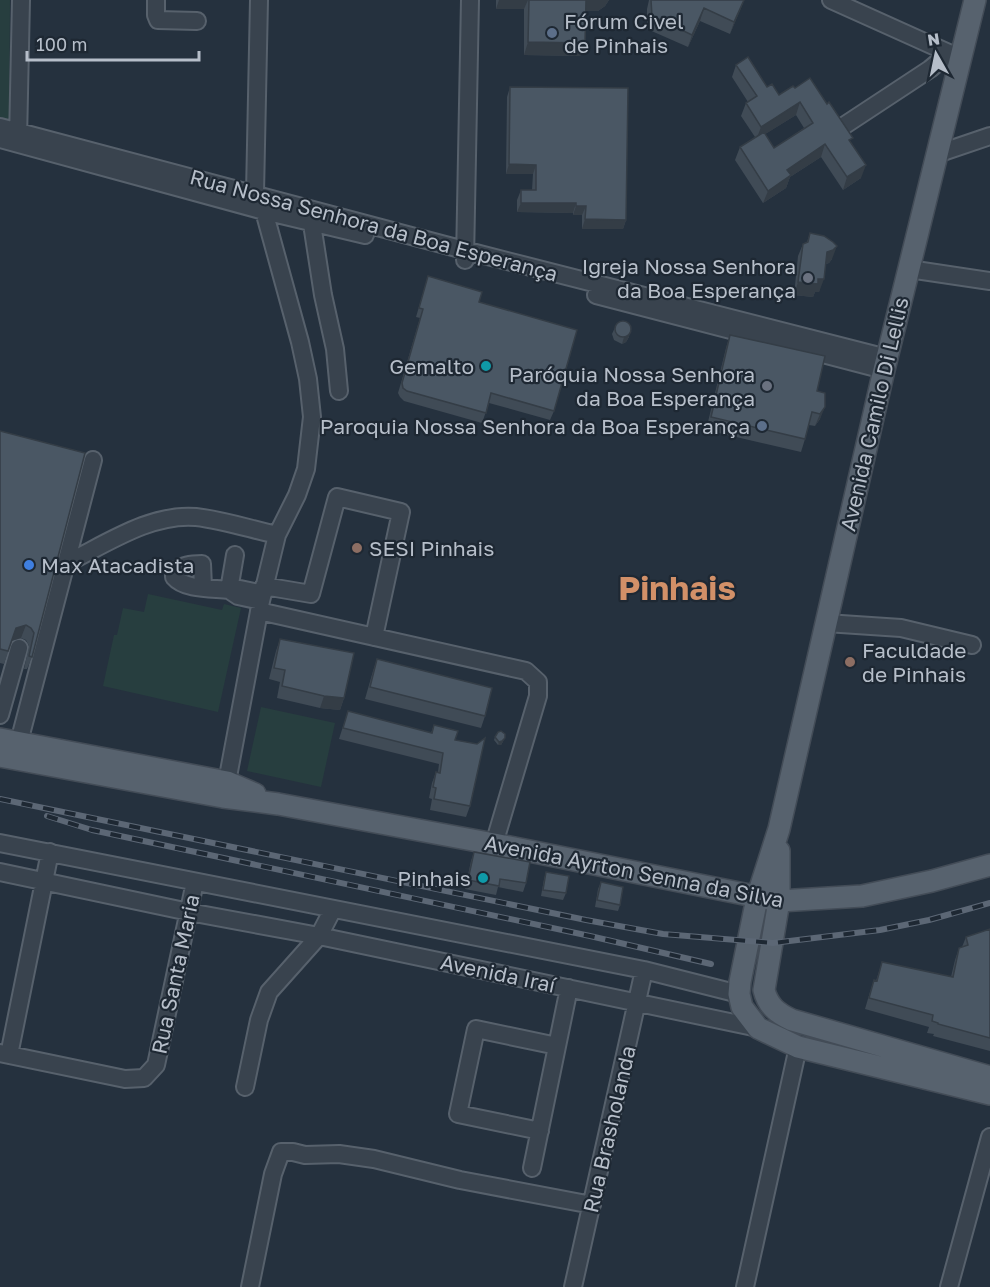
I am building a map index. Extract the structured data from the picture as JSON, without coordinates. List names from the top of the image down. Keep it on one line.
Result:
{"streets":{"main road":["Avenida Camilo Di Lellis","Avenida Ayrton Senna da Silva","Avenida Iraí"],"street":["Rua Nossa Senhora da Boa Esperança","Rua Santa Maria","Rua Brasholanda"]},"crossings":[["Rua Nossa Senhora da Boa Esperança","Avenida Camilo Di Lellis"],["Avenida Camilo Di Lellis","Avenida Ayrton Senna da Silva"],["Avenida Camilo Di Lellis","Avenida Iraí"],["Avenida Iraí","Rua Santa Maria"],["Avenida Iraí","Rua Brasholanda"]],"districts":["Pinhais"],"places":["Fórum Civel de Pinhais","Igreja Nossa Senhora da Boa Esperança","Gemalto","Paróquia Nossa Senhora da Boa Esperança","Paroquia Nossa Senhora da Boa Esperança","SESI Pinhais","Max Atacadista","Faculdade de Pinhais","Pinhais"],"scale_bar":"100 m","north":"top"}
